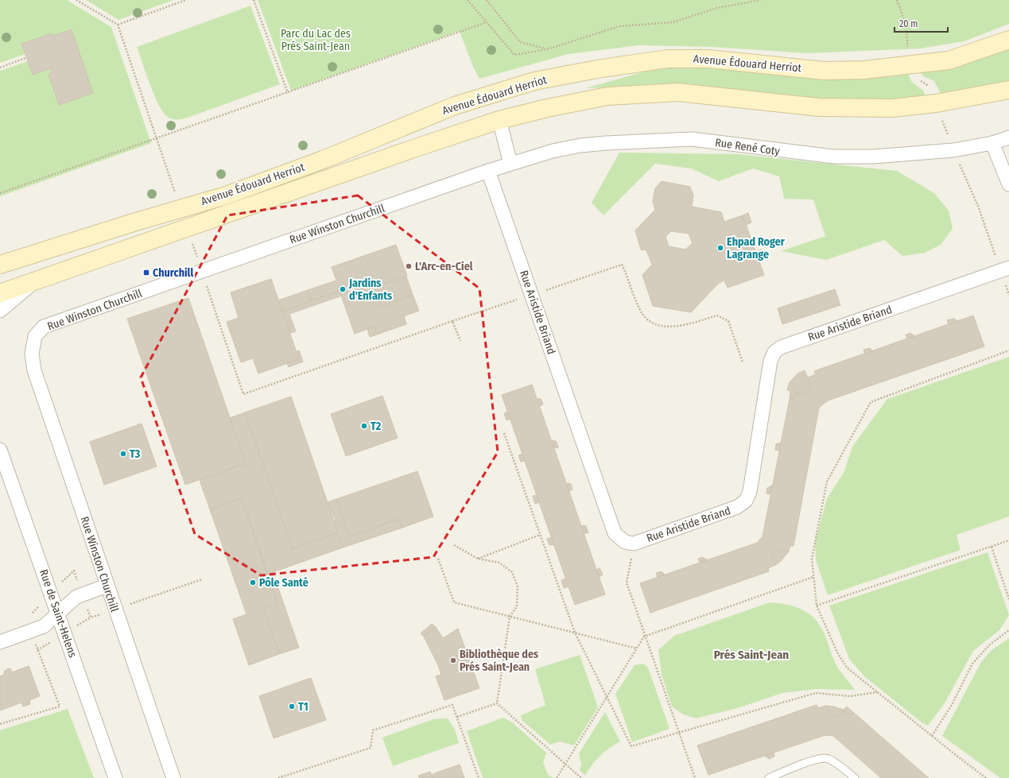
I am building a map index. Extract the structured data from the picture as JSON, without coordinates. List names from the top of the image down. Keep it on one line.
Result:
{"streets":{"main road":["Avenue Édouard Herriot"],"street":["Rue René Coty","Rue Winston Churchill","Rue Aristide Briand","Rue de Saint-Helens"]},"crossings":[["Rue René Coty","Rue Winston Churchill"],["Rue René Coty","Rue Aristide Briand"],["Rue Winston Churchill","Rue Aristide Briand"]],"districts":["Prés Saint-Jean"],"parks":["Parc du Lac des Prés Saint-Jean"],"places":{"other":["Ehpad Roger Lagrange","L'Arc-en-Ciel","Jardins d'Enfants","T2","T3","Pôle Santé","Bibliothèque des Prés Saint-Jean","T1"],"transit":["Churchill"]},"scale_bar":"20 m"}
